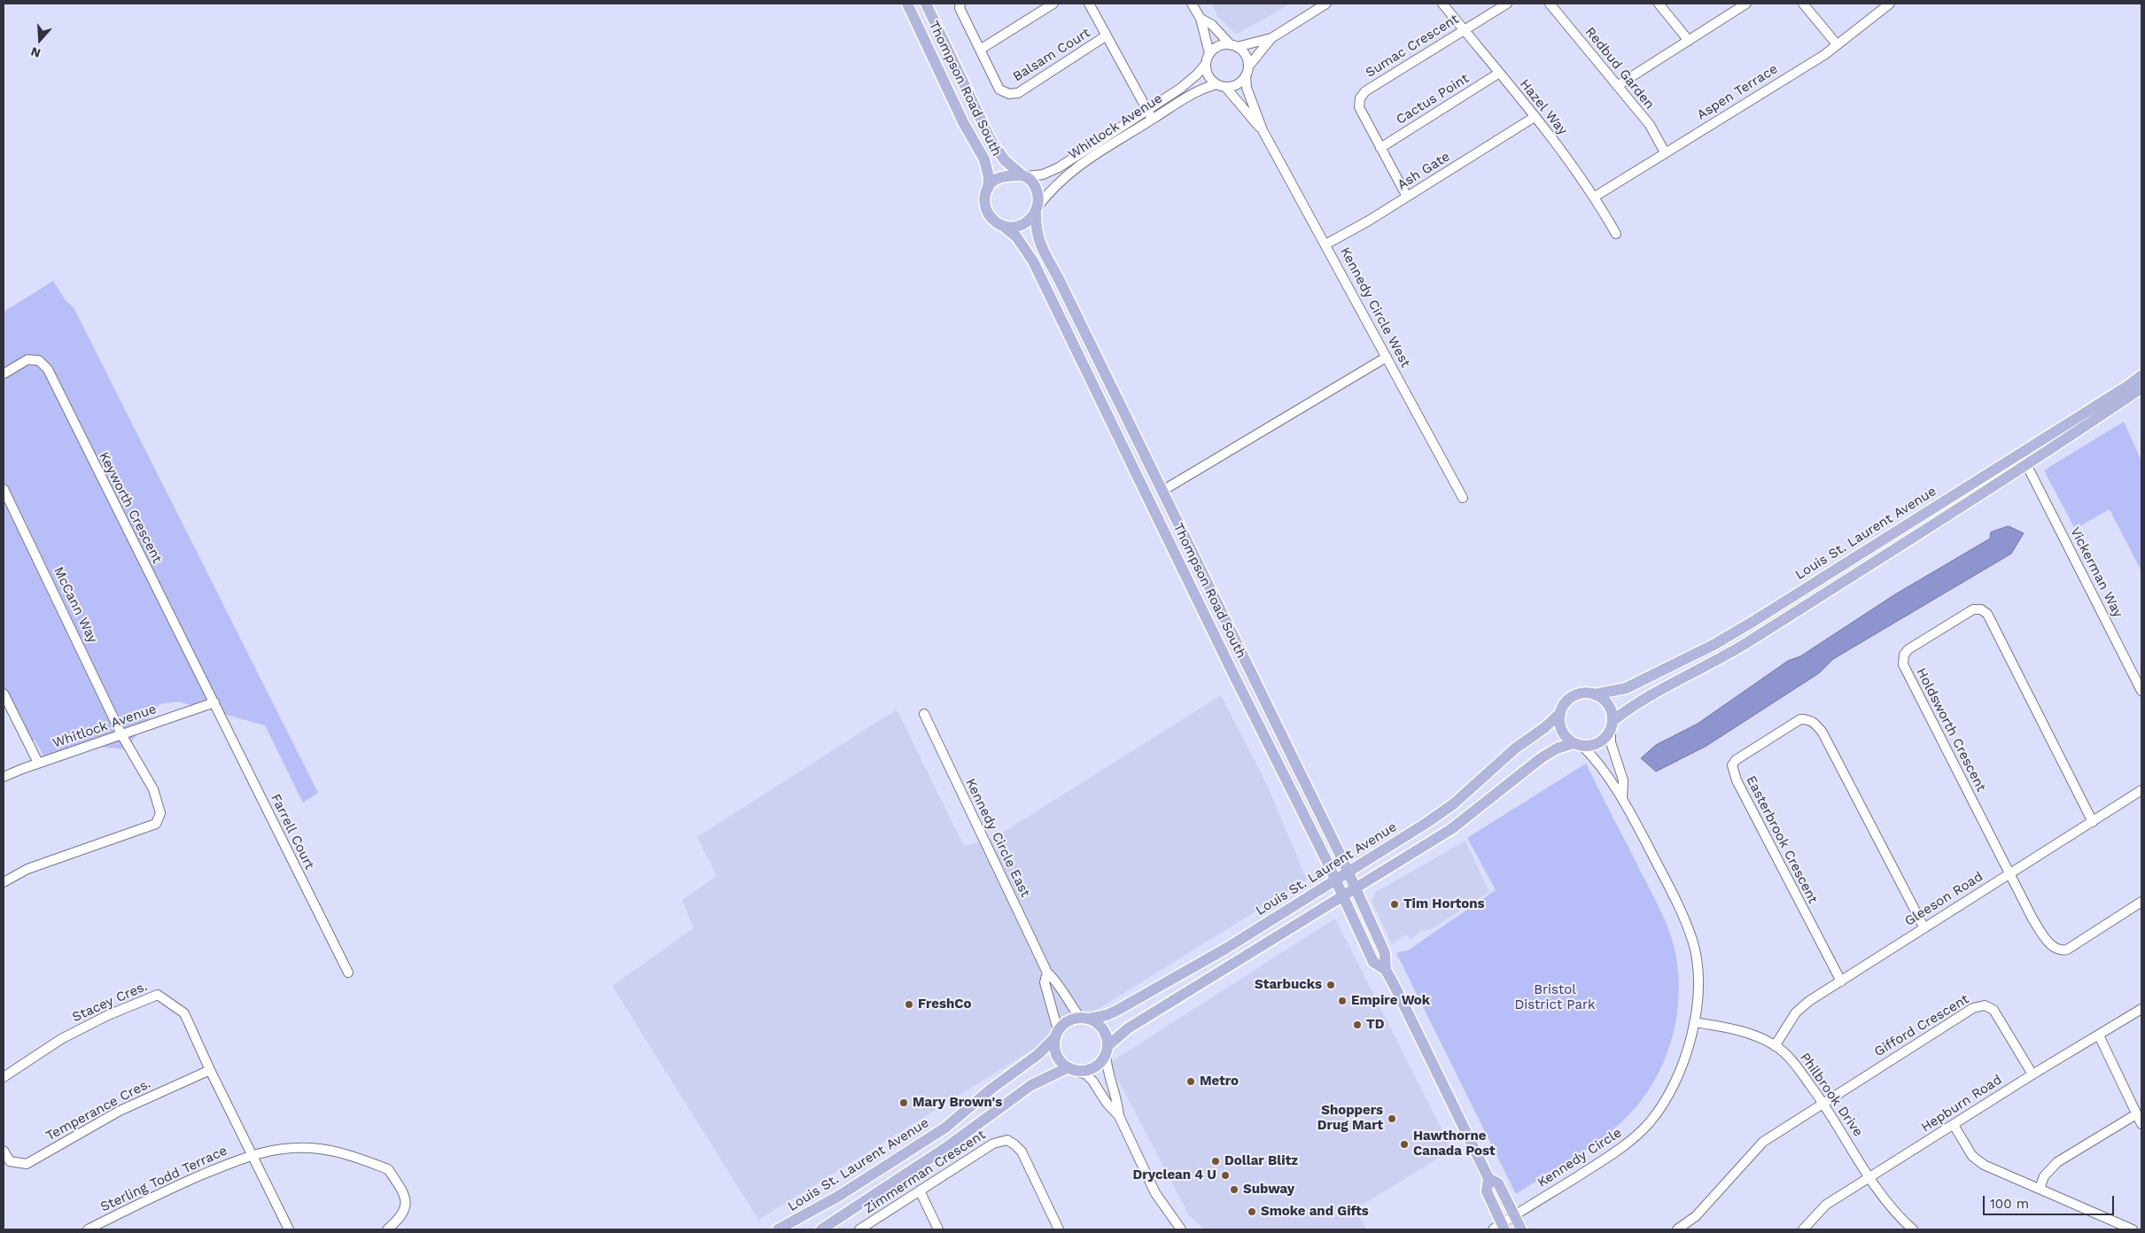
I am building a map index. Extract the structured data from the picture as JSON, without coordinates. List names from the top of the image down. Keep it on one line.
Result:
{"streets":{"main road":["Thompson Road South","Louis St. Laurent Avenue"],"street":["Sumac Crescent","Balsam Court","Redbud Garden","Aspen Terrace","Cactus Point","Hazel Way","Whitlock Avenue","Ash Gate","Kennedy Circle West","Keyworth Crescent","Vickerman Way","McCann Way","Holdsworth Crescent","Farrell Court","Kennedy Circle East","Easterbrook Crescent","Gleeson Road","Stacey Cres.","Gifford Crescent","Philbrook Drive","Hepburn Road","Temperance Cres.","Kennedy Circle","Zimmerman Crescent","Sterling Todd Terrace"]},"crossings":[["Sumac Crescent","Cactus Point"],["Sumac Crescent","Hazel Way"],["Sumac Crescent","Ash Gate"],["Redbud Garden","Aspen Terrace"],["Thompson Road South","Whitlock Avenue"],["Thompson Road South","Louis St. Laurent Avenue"],["Thompson Road South","Kennedy Circle"],["Aspen Terrace","Hazel Way"],["Cactus Point","Hazel Way"],["Hazel Way","Ash Gate"],["Whitlock Avenue","Kennedy Circle West"],["Whitlock Avenue","Keyworth Crescent"],["Whitlock Avenue","McCann Way"],["Whitlock Avenue","Farrell Court"],["Ash Gate","Kennedy Circle West"],["Keyworth Crescent","Farrell Court"],["Louis St. Laurent Avenue","Kennedy Circle East"],["Louis St. Laurent Avenue","Kennedy Circle"],["Holdsworth Crescent","Gleeson Road"],["Easterbrook Crescent","Gleeson Road"],["Gleeson Road","Philbrook Drive"],["Stacey Cres.","Temperance Cres."],["Stacey Cres.","Sterling Todd Terrace"],["Gifford Crescent","Philbrook Drive"],["Gifford Crescent","Hepburn Road"],["Philbrook Drive","Hepburn Road"],["Philbrook Drive","Kennedy Circle"]],"parks":["Bristol District Park"],"places":["Tim Hortons","Starbucks","Empire Wok","FreshCo","TD","Metro","Mary Brown's","Shoppers Drug Mart","Hawthorne Canada Post","Dollar Blitz","Dryclean 4 U","Subway","Smoke and Gifts"],"scale_bar":"100 m","north":"bottom"}
